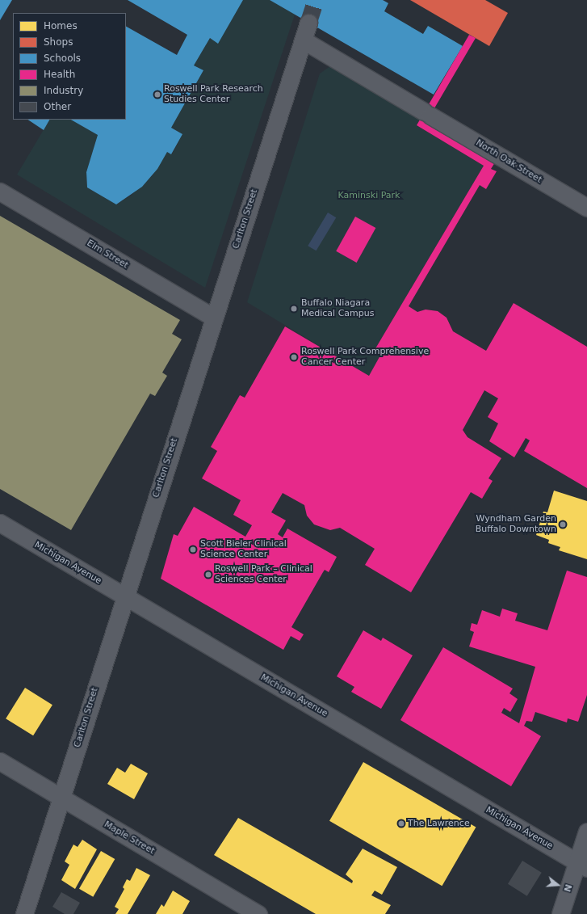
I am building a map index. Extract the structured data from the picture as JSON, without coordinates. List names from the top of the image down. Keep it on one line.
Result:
{"streets":{"street":["North Oak Street","Carlton Street","Elm Street","Michigan Avenue","Maple Street"]},"crossings":[["North Oak Street","Carlton Street"],["Carlton Street","Elm Street"],["Carlton Street","Michigan Avenue"],["Carlton Street","Maple Street"]],"parks":["Kaminski Park"],"places":["Roswell Park Research Studies Center","Buffalo Niagara Medical Campus","Roswell Park Comprehensive Cancer Center","Wyndham Garden Buffalo Downtown","Scott Bieler Clinical Science Center","Roswell Park – Clinical Sciences Center","The Lawrence"],"legend":["Homes","Shops","Schools","Health","Industry","Other"],"north":"right"}
